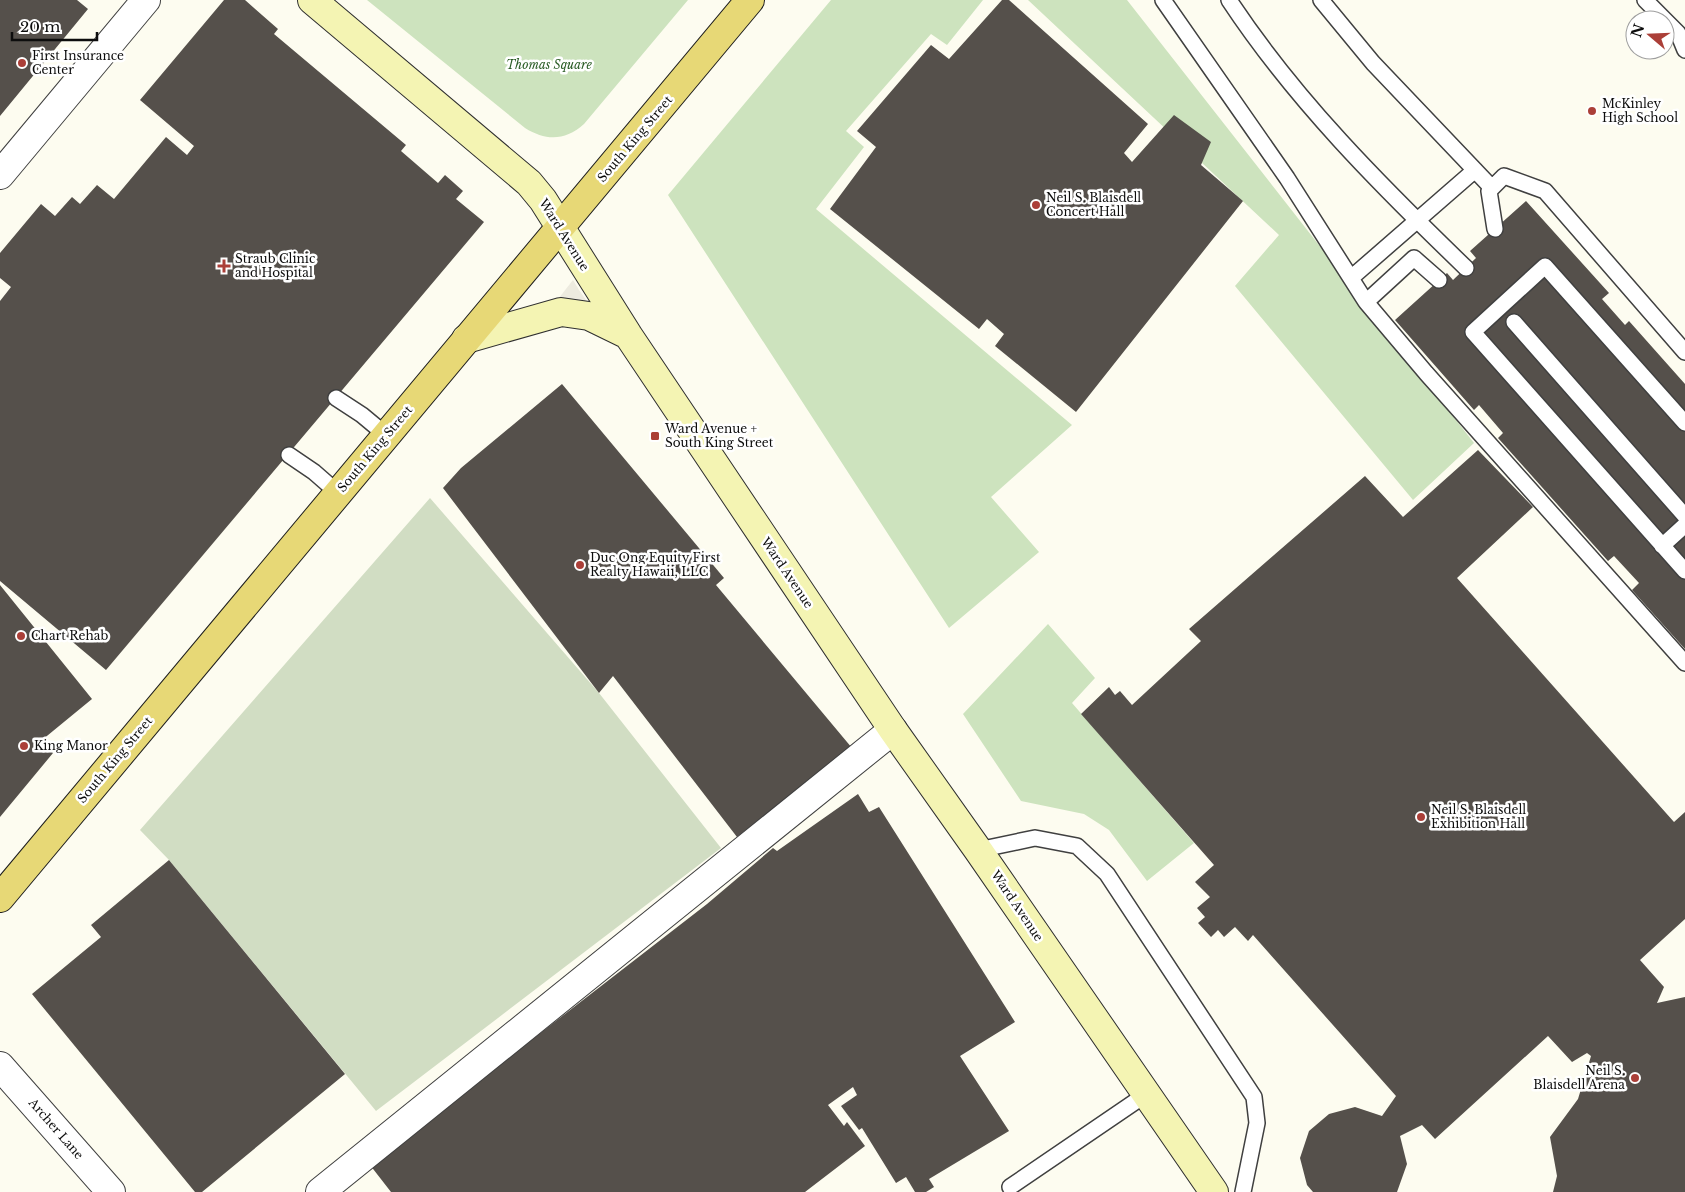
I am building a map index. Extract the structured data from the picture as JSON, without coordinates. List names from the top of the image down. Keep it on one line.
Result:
{"streets":{"main road":["South King Street","Ward Avenue"],"street":["Archer Lane"]},"crossings":[["South King Street","Ward Avenue"]],"parks":["Thomas Square"],"places":{"other":["First Insurance Center","McKinley High School","Neil S. Blaisdell Concert Hall","Duc Ong Equity First Realty Hawaii, LLC","Chart Rehab","King Manor","Neil S. Blaisdell Exhibition Hall","Neil S. Blaisdell Arena"],"health":["Straub Clinic and Hospital"],"transit":["Ward Avenue + South King Street"]},"scale_bar":"20 m","north":"left"}
